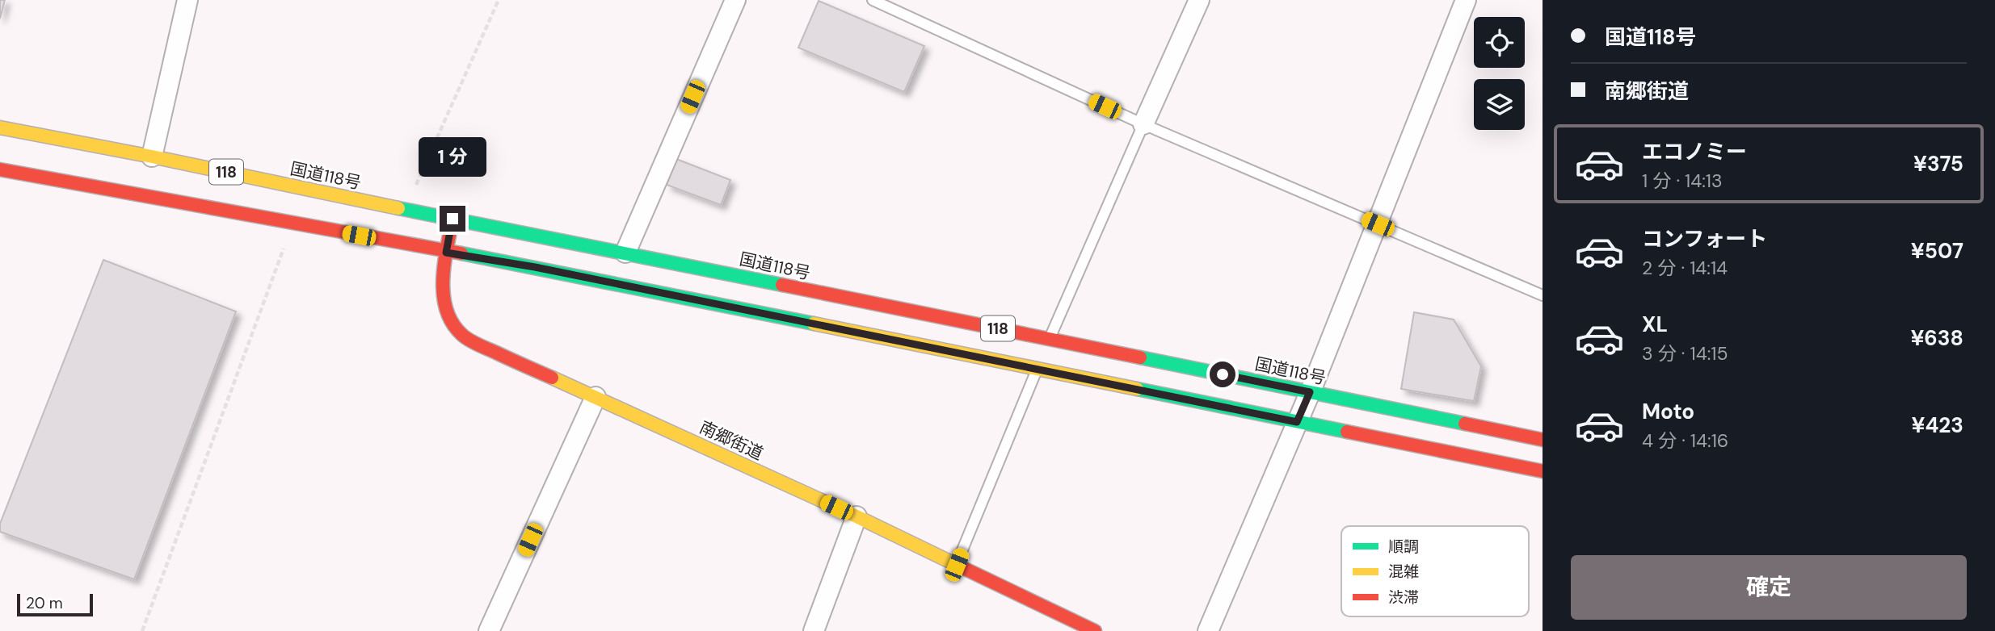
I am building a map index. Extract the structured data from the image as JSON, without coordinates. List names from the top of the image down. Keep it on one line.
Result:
{"streets":{"main road":["118","国道118号","南郷街道"]},"crossings":[["118","南郷街道"],["国道118号","南郷街道"]],"legend":["順調","混雑","渋滞"],"scale_bar":"20 m","page":{"banner":["国道118号","南郷街道"],"list":[{"name":"エコノミー","note":"1 分 · 14:13","value":"¥375"},{"name":"コンフォート","note":"2 分 · 14:14","value":"¥507"},{"name":"XL","note":"3 分 · 14:15","value":"¥638"},{"name":"Moto","note":"4 分 · 14:16","value":"¥423"}],"bubble":"1 分","buttons":"確定","scale":"20 m"}}
